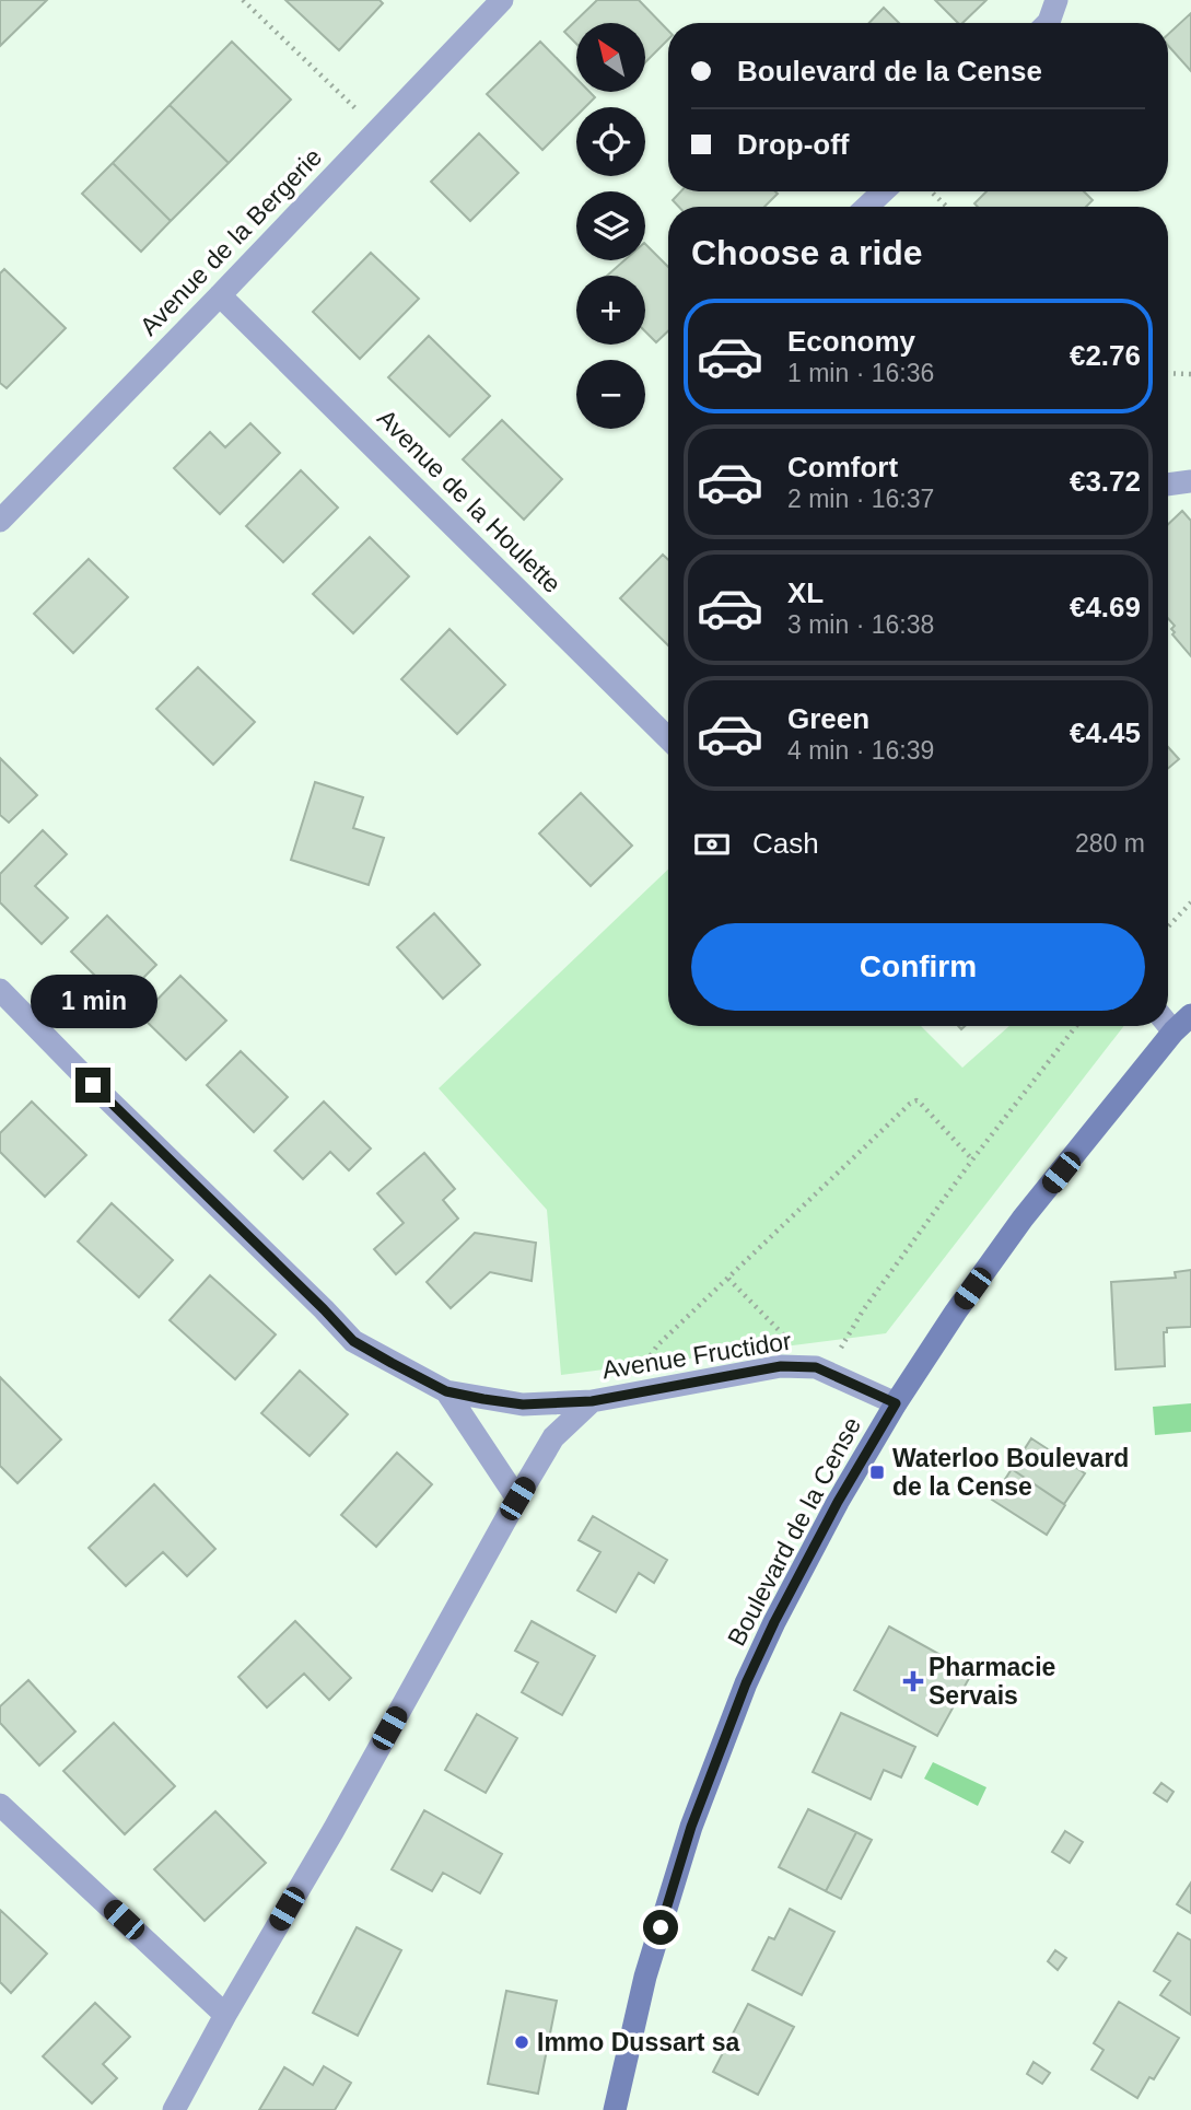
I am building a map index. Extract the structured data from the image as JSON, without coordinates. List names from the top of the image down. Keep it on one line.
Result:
{"streets":{"main road":["Boulevard de la Cense"],"street":["Avenue de la Bergerie","Avenue de la Houlette","Avenue Fructidor"]},"crossings":[["Avenue de la Bergerie","Avenue de la Houlette"],["Avenue Fructidor","Boulevard de la Cense"]],"places":{"transit":["Waterloo Boulevard de la Cense"],"health":["Pharmacie Servais"],"other":["Immo Dussart sa"]},"north":"top left","page":{"map_buttons":["+","−"],"banner":["Boulevard de la Cense","Drop-off"],"heading":"Choose a ride","list":[{"name":"Economy","note":"1 min · 16:36","value":"€2.76"},{"name":"Comfort","note":"2 min · 16:37","value":"€3.72"},{"name":"XL","note":"3 min · 16:38","value":"€4.69"},{"name":"Green","note":"4 min · 16:39","value":"€4.45"}],"pay":["Cash","280 m"],"buttons":"Confirm","bubble":"1 min"}}
